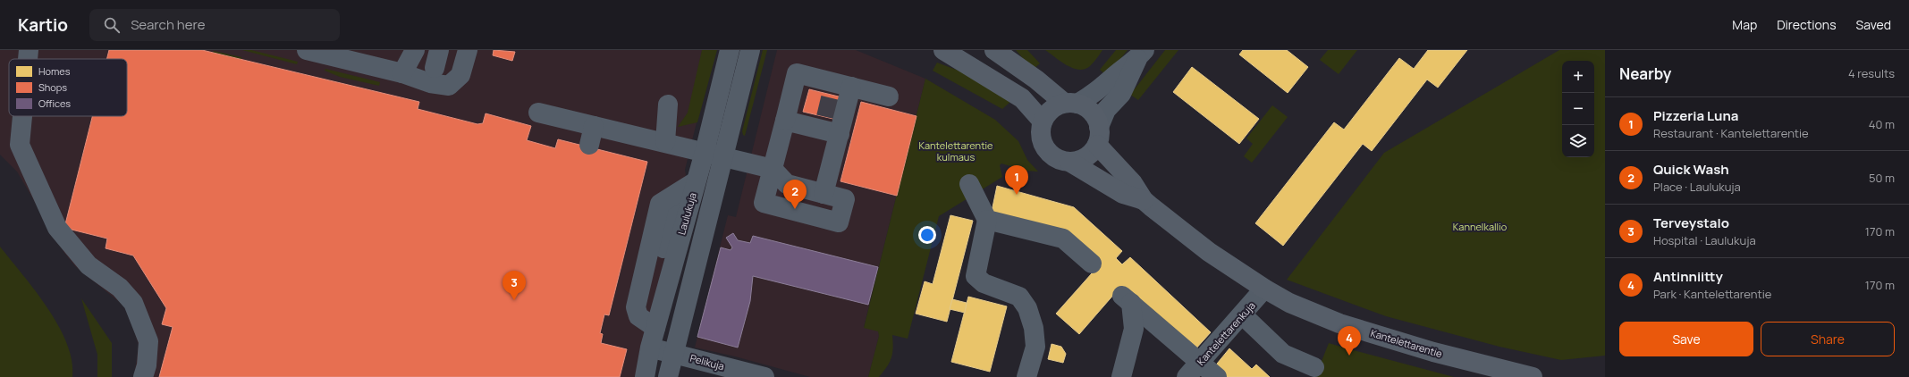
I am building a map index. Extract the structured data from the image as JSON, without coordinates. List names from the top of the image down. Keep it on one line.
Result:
{"streets":{"main road":["Kantelettarentie"],"street":["Laulukuja","Kantelettarenkuja","Pelikuja"]},"crossings":[["Laulukuja","Pelikuja"],["Kantelettarenkuja","Kantelettarentie"]],"parks":["Kantelettarentie kulmaus","Kannelkallio"],"legend":["Homes","Shops","Offices"],"page":{"header":"Kartio","search":"Search here","nav":["Map","Directions","Saved"],"heading":["Nearby","4 results"],"map_buttons":["+","−"],"list":[{"mark":"1","name":"Pizzeria Luna","note":"Restaurant · Kantelettarentie","value":"40 m"},{"mark":"2","name":"Quick Wash","note":"Place · Laulukuja","value":"50 m"},{"mark":"3","name":"Terveystalo","note":"Hospital · Laulukuja","value":"170 m"},{"mark":"4","name":"Antinniitty","note":"Park · Kantelettarentie","value":"170 m"}],"pins":["1","2","3","4"],"buttons":["Save","Share"]}}
